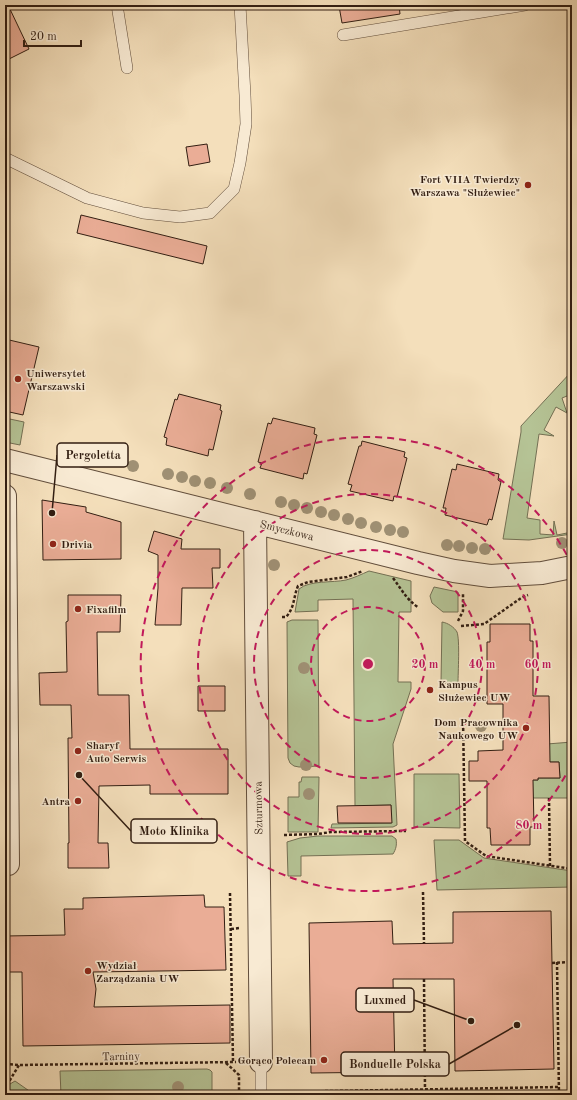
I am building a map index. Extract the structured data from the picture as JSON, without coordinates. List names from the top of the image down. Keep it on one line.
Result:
{"streets":{"street":["Smyczkowa","Szturmowa"],"path":["Tarniny"]},"crossings":[["Smyczkowa","Szturmowa"]],"places":["Fort VIIA Twierdzy Warszawa \"Służewiec\"","Uniwersytet Warszawski","Pergoletta","Drivia","Fixafilm","Kampus Służewiec UW","Dom Pracownika Naukowego UW","Sharyf Auto Serwis","Moto Klinika","Antra","Wydział Zarządzania UW","Luxmed","Bonduelle Polska","Gorąco Polecam"],"scale_bar":"20 m","rings":["20 m","40 m","60 m","80 m"]}
